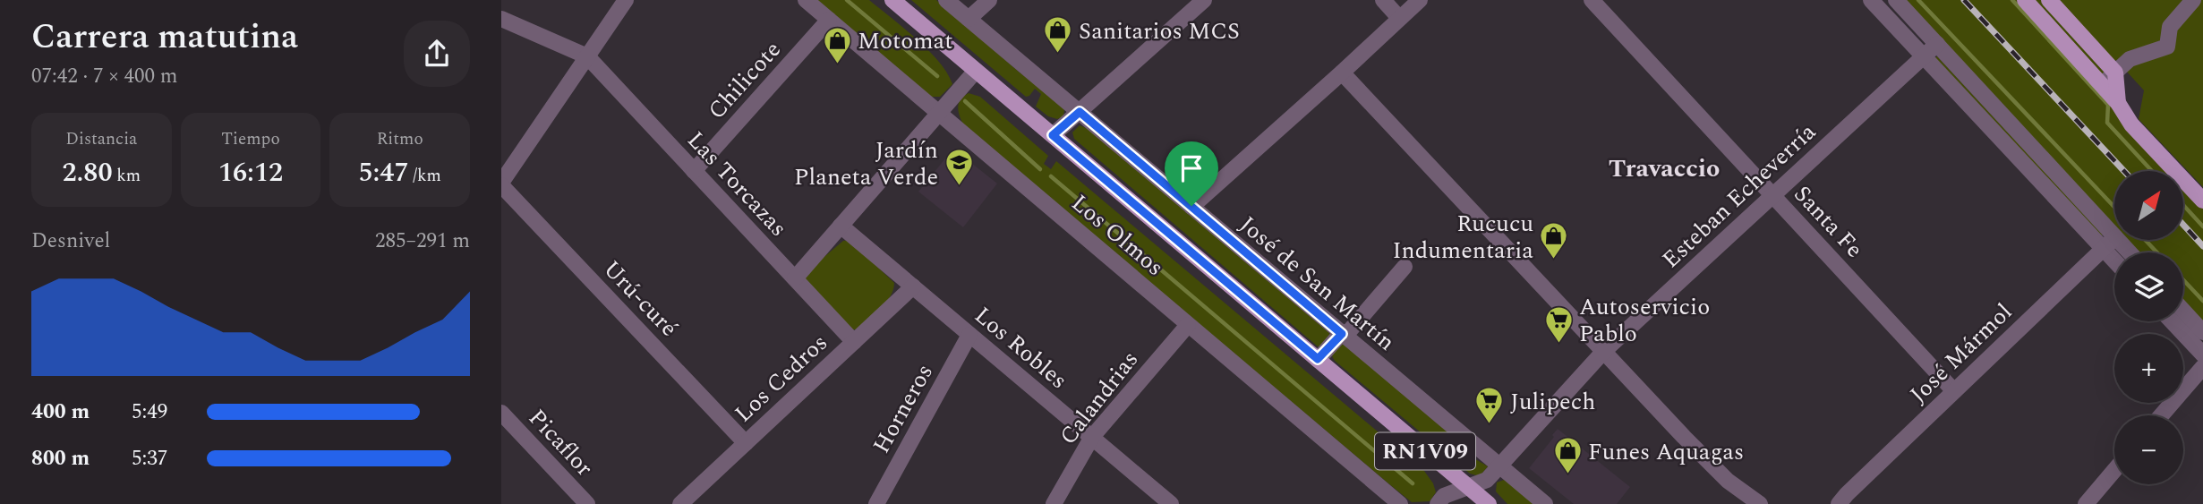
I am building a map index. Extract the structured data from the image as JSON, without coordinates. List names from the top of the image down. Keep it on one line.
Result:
{"streets":{"main road":["RN1V09"],"street":["Chilicote","Las Torcazas","Esteban Echeverría","Santa Fe","Los Olmos","José de San Martín","Urú-curé","Los Robles","José Mármol","Los Cedros","Calandrias","Horneros","Picaflor"]},"crossings":[["Chilicote","Las Torcazas"],["Chilicote","Los Olmos"],["Las Torcazas","Los Cedros"],["Esteban Echeverría","Santa Fe"],["Esteban Echeverría","José de San Martín"],["Esteban Echeverría","RN1V09"],["Santa Fe","José Mármol"],["Los Olmos","Calandrias"],["Urú-curé","Los Cedros"],["Los Robles","Los Cedros"],["Los Robles","Calandrias"],["Los Robles","Horneros"]],"districts":["Travaccio"],"places":{"shop":["Sanitarios MCS","Motomat","Rucucu Indumentaria","Funes Aquagas"],"school or university":["Jardín Planeta Verde"],"supermarket":["Autoservicio Pablo","Julipech"]},"north":"top right","page":{"heading":["Carrera matutina","07:42 · 7 × 400 m"],"stats":[["Distancia","2.80 km"],["Tiempo","16:12"],["Ritmo","5:47 /km"]],"map_buttons":["+","−"],"chart":["Desnivel","285–291 m"],"list":[{"name":"400 m","note":"5:49"},{"name":"800 m","note":"5:37"}]}}
